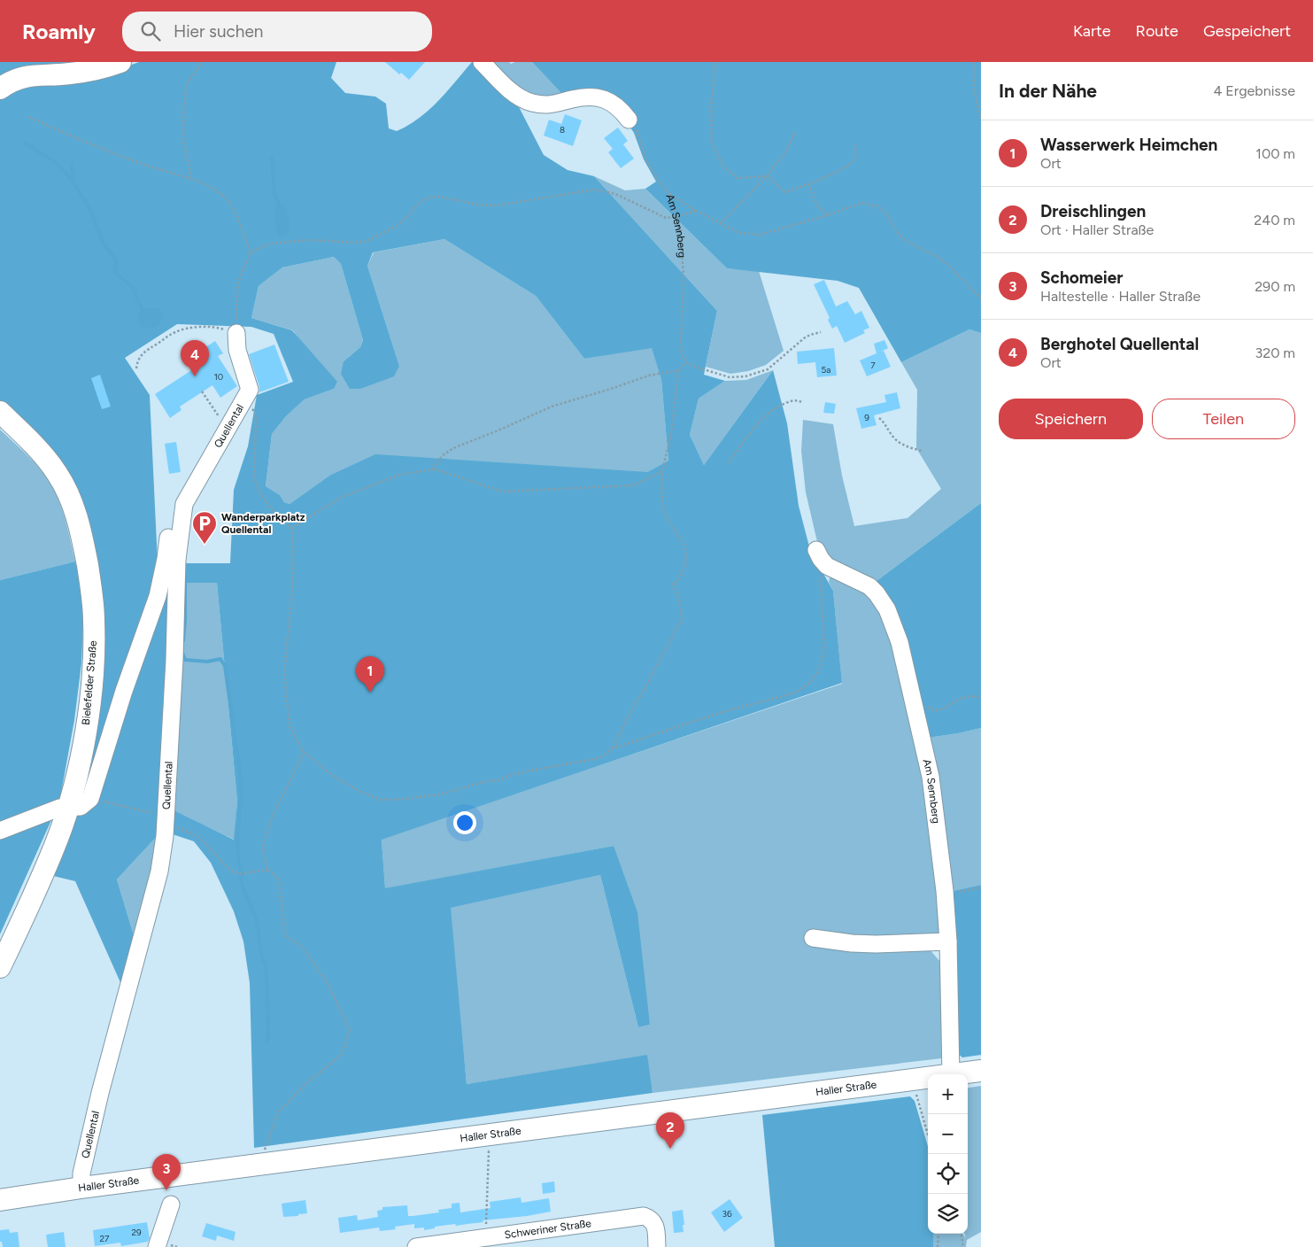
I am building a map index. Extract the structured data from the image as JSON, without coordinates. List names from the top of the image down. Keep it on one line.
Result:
{"streets":{"main road":["Bielefelder Straße","Haller Straße"],"street":["Am Sennberg","Quellental","Schweriner Straße"]},"crossings":[["Quellental","Haller Straße"]],"places":{"parking":["Wanderparkplatz Quellental"]},"house_numbers":["8","7","5a","10","9","36","29","27"],"page":{"header":"Roamly","search":"Hier suchen","nav":["Karte","Route","Gespeichert"],"heading":["In der Nähe","4 Ergebnisse"],"list":[{"mark":"1","name":"Wasserwerk Heimchen","note":"Ort","value":"100 m"},{"mark":"2","name":"Dreischlingen","note":"Ort · Haller Straße","value":"240 m"},{"mark":"3","name":"Schomeier","note":"Haltestelle · Haller Straße","value":"290 m"},{"mark":"4","name":"Berghotel Quellental","note":"Ort","value":"320 m"}],"pins":["4","1","2","3"],"buttons":["Speichern","Teilen"],"map_buttons":["+","−"]}}
